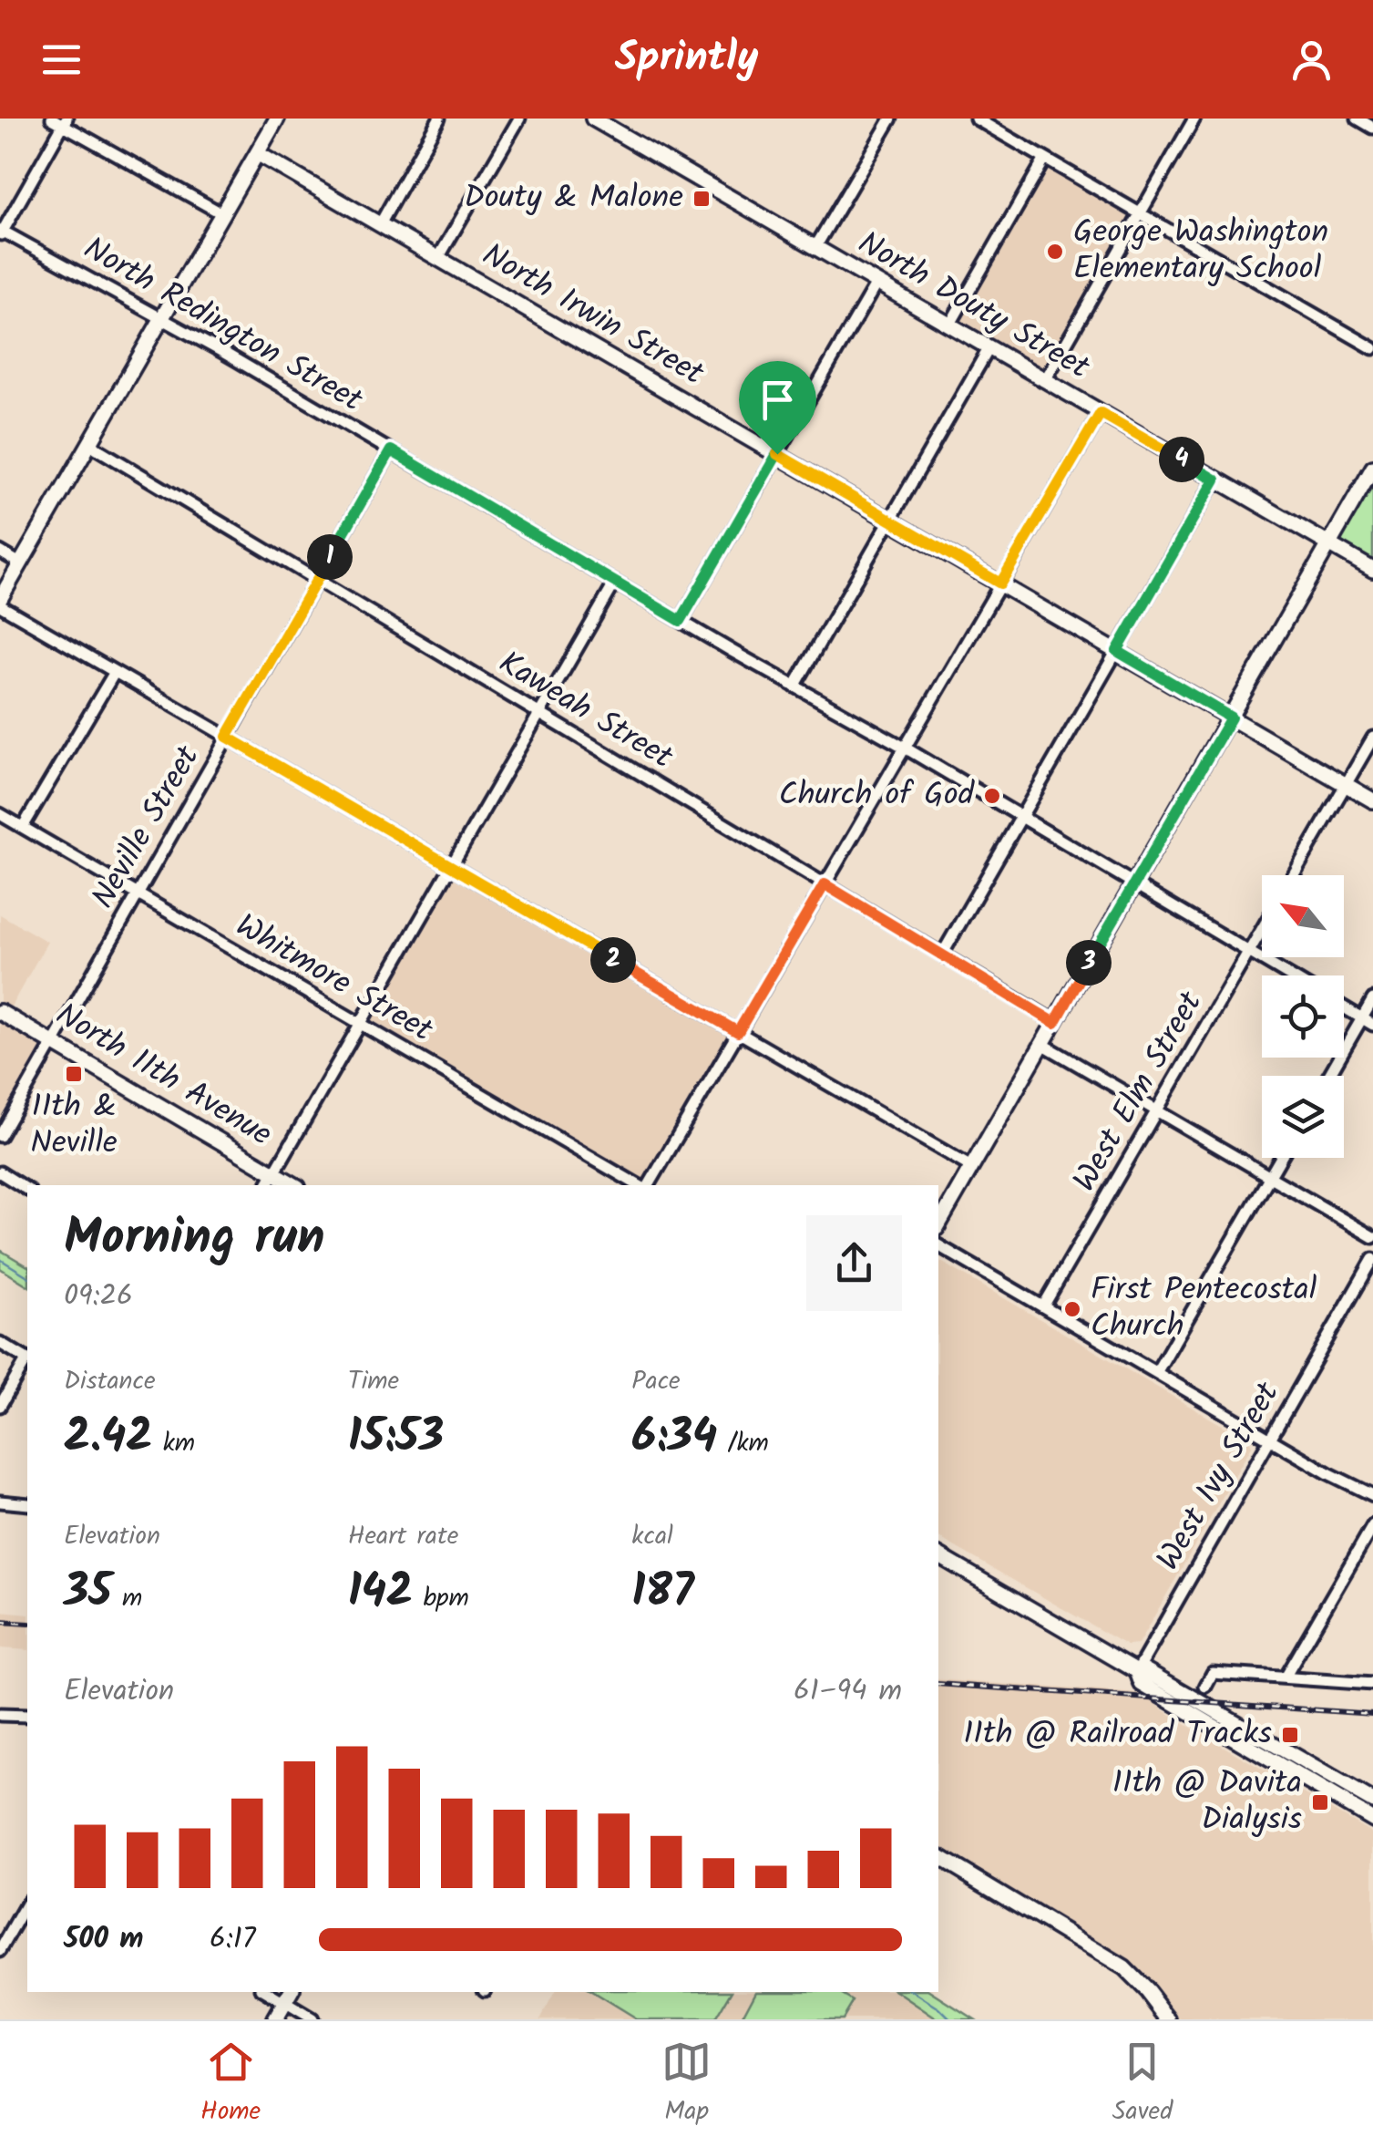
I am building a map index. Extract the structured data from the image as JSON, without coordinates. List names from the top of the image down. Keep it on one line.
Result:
{"streets":{"street":["North Douty Street","North Irwin Street","North Redington Street","Kaweah Street","Neville Street","Whitmore Street","North 11th Avenue","West Elm Street","West Ivy Street"]},"crossings":[["North Redington Street","Neville Street"],["North Redington Street","West Elm Street"],["Kaweah Street","Neville Street"],["Neville Street","Whitmore Street"],["Neville Street","North 11th Avenue"]],"places":{"transit":["Douty & Malone","11th & Neville","11th @ Railroad Tracks","11th @ Davita Dialysis"],"other":["George Washington Elementary School","Church of God","First Pentecostal Church"]},"north":"top left","page":{"header":"Sprintly","pins":["4","1","2","3"],"heading":["Morning run","09:26"],"stats":[["Distance","2.42 km"],["Time","15:53"],["Pace","6:34 /km"],["Elevation","35 m"],["Heart rate","142 bpm"],["kcal","187"]],"chart":["Elevation","61–94 m"],"list":[{"name":"500 m","note":"6:17"}],"tabs":["Home","Map","Saved"]}}
